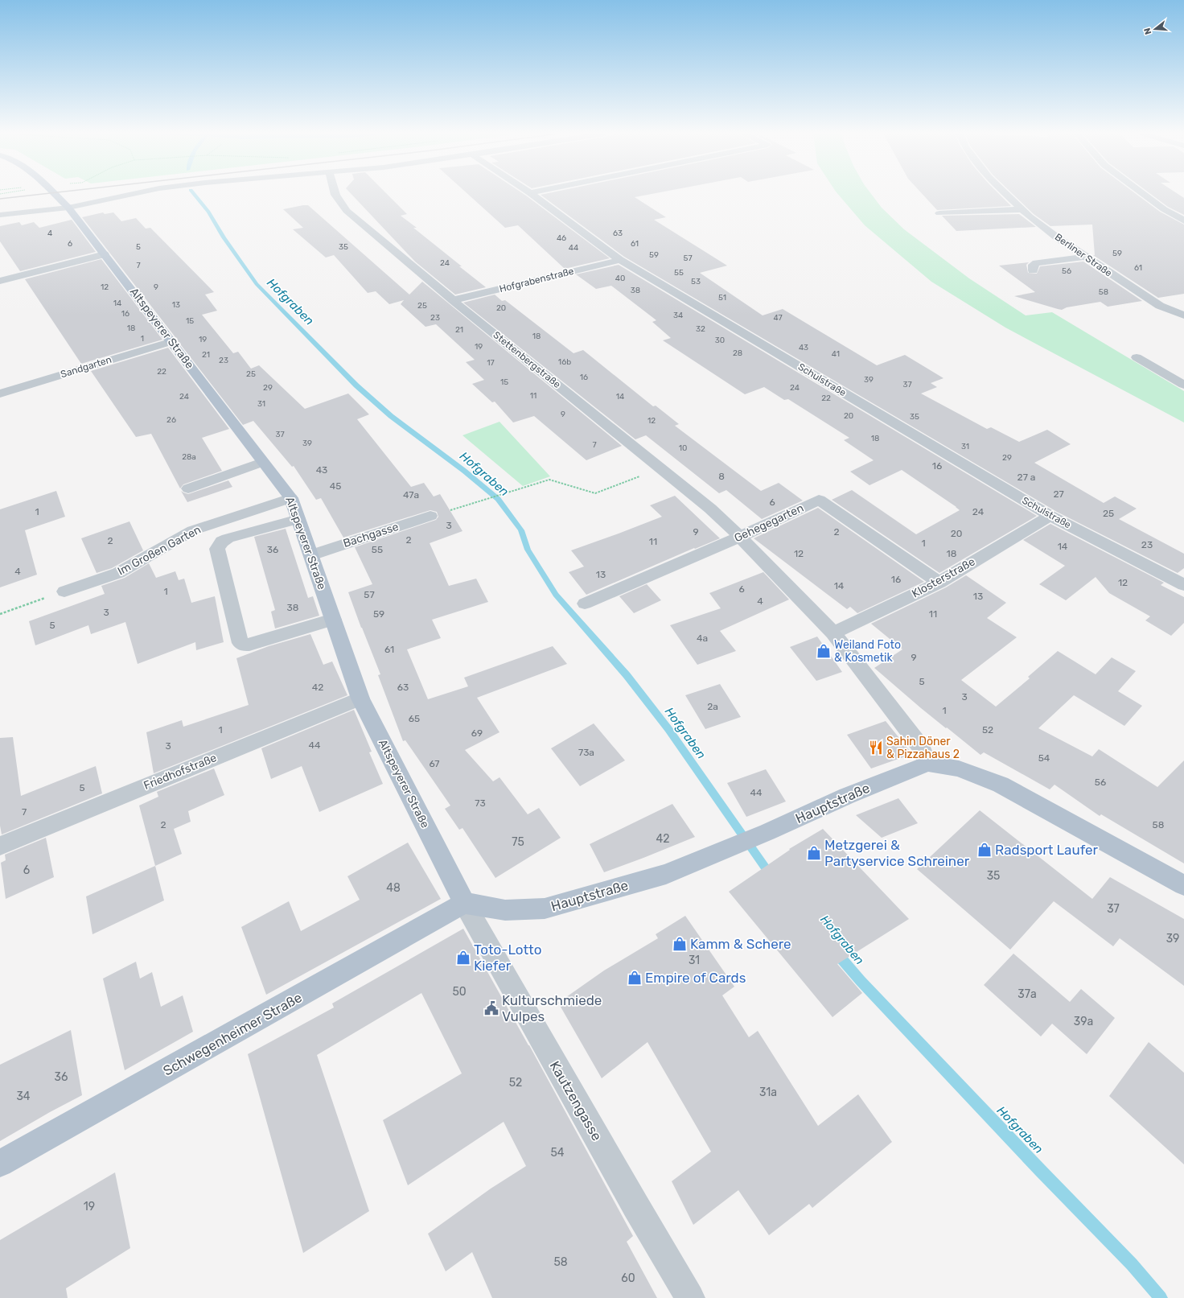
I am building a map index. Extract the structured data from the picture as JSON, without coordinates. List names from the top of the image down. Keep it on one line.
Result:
{"streets":{"main road":["Altspeyerer Straße","Hauptstraße","Schwegenheimer Straße"],"street":["Berliner Straße","Hofgrabenstraße","Stettenbergstraße","Sandgarten","Schulstraße","Gehegegarten","Bachgasse","Im Großen Garten","Klosterstraße","Friedhofstraße","Kautzengasse"]},"crossings":[["Hofgrabenstraße","Stettenbergstraße"],["Hofgrabenstraße","Schulstraße"],["Altspeyerer Straße","Sandgarten"],["Altspeyerer Straße","Bachgasse"],["Altspeyerer Straße","Im Großen Garten"],["Altspeyerer Straße","Friedhofstraße"],["Altspeyerer Straße","Hauptstraße"],["Altspeyerer Straße","Schwegenheimer Straße"],["Altspeyerer Straße","Kautzengasse"],["Stettenbergstraße","Gehegegarten"],["Schulstraße","Klosterstraße"],["Gehegegarten","Klosterstraße"],["Hauptstraße","Schwegenheimer Straße"],["Hauptstraße","Kautzengasse"],["Schwegenheimer Straße","Kautzengasse"]],"water":["Hofgraben"],"places":{"shop":["Weiland Foto & Kosmetik","Radsport Laufer","Metzgerei & Partyservice Schreiner","Kamm & Schere","Toto-Lotto Kiefer","Empire of Cards"],"restaurant":["Sahin Döner & Pizzahaus 2"],"public building":["Kulturschmiede Vulpes"]},"house_numbers":["4","63","46","6","61","5","35","44","59","59","57","24","7","61","56","55","40","53","12","9","38","58","51","14","13","25","20","16","34","23","47","15","18","32","21","18","1","19","30","19","43","28","41","21","23","16b","17","22","25","16","39","15","37","29","24","11","24","14","22","31","9","20","35","26","12","37","18","39","7","31","10","28a","29","16","43","8","27 a","45","27","47a","6","1","24","25","3","9","2","20","2","2","11","1","23","14","36","55","12","18","4","13","16","12","14","6","1","57","13","4","38","3","59","11","5","4a","61","9","5","42","63","3","2a","1","65","1","52","69","44","3","73a","54","67","56","5","44","73","7","2","58","42","75","6","35","48","37","39","31","50","37a","39a","36","52","31a","34","54","19","58","60"],"north":"left"}
